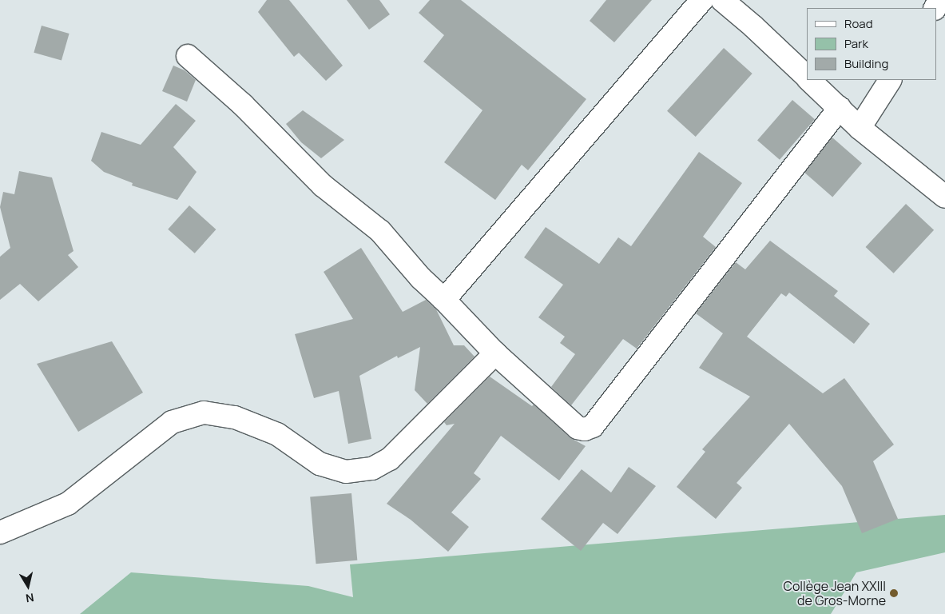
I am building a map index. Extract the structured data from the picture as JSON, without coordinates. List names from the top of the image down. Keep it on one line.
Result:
{"places":["Collège Jean XXIII de Gros-Morne"],"legend":["Road","Park","Building"],"north":"bottom"}
